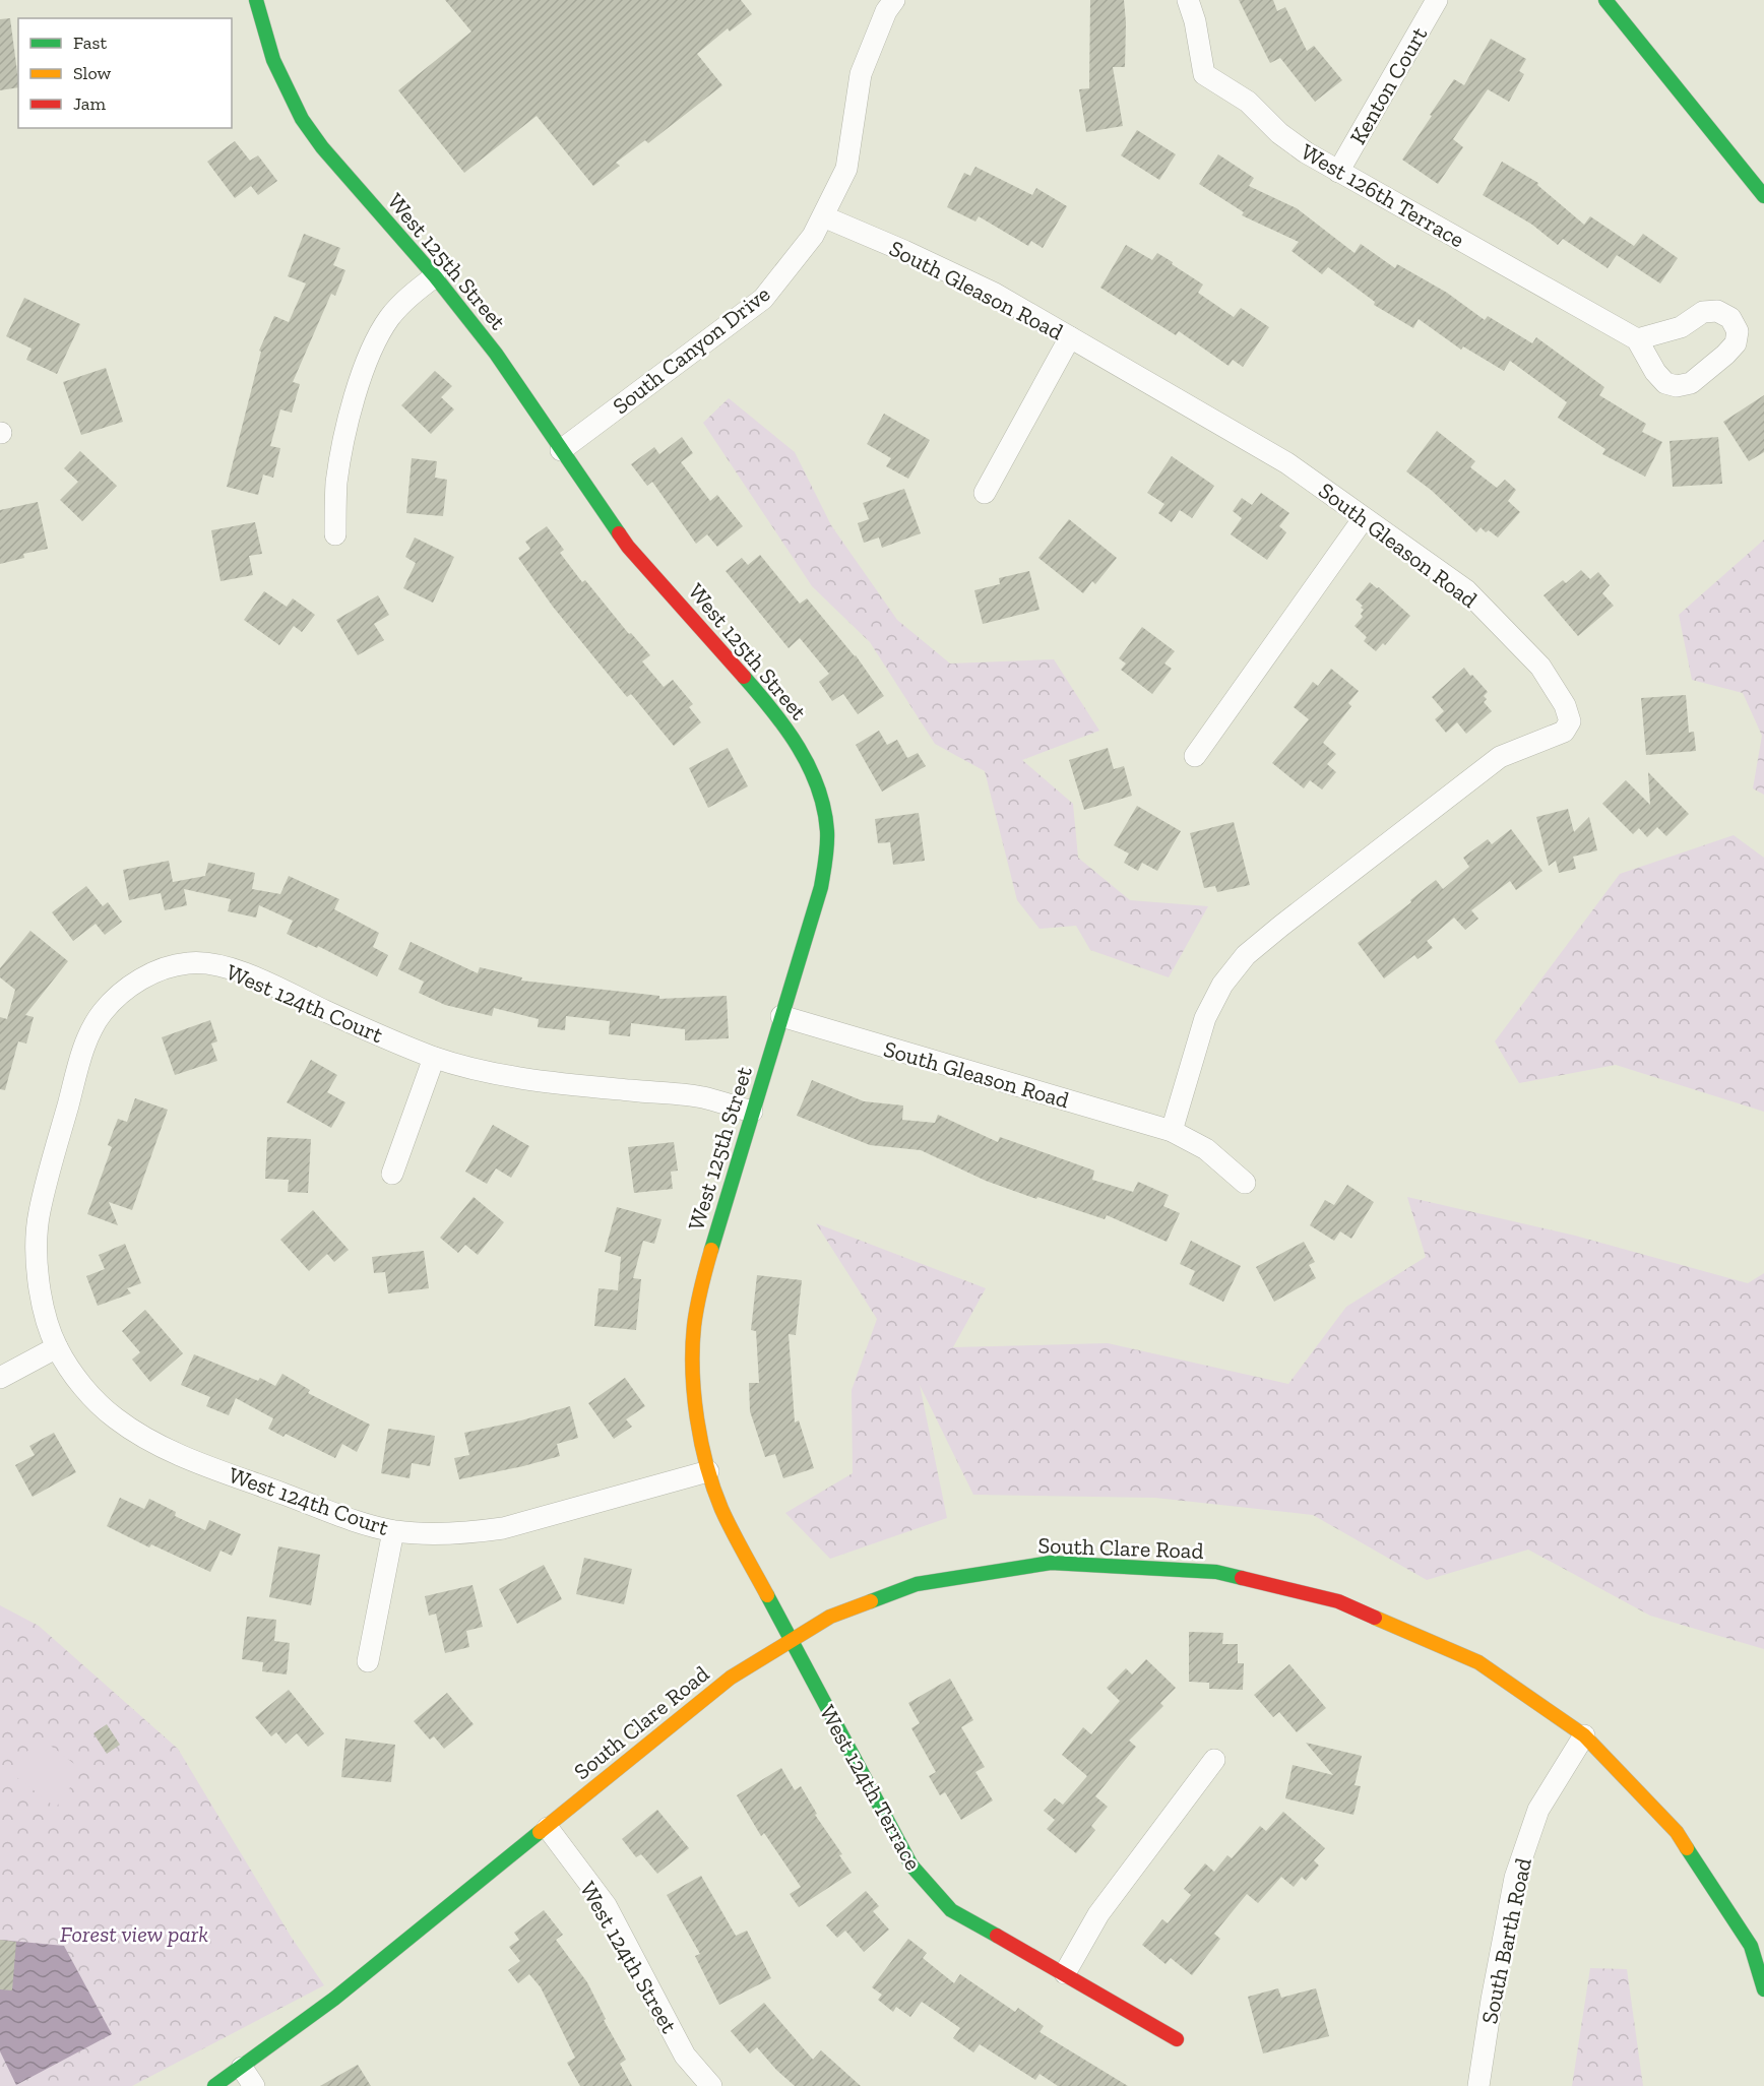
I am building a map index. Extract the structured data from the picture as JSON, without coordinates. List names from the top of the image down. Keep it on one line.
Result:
{"streets":{"street":["Kenton Court","West 126th Terrace","West 125th Street","South Gleason Road","South Canyon Drive","West 124th Court","South Clare Road","West 124th Terrace","South Barth Road","West 124th Street"]},"crossings":[["Kenton Court","West 126th Terrace"],["West 125th Street","South Gleason Road"],["West 125th Street","South Canyon Drive"],["West 125th Street","West 124th Court"],["West 125th Street","South Clare Road"],["West 125th Street","West 124th Terrace"],["South Gleason Road","South Canyon Drive"],["South Clare Road","West 124th Terrace"],["South Clare Road","South Barth Road"],["South Clare Road","West 124th Street"]],"parks":["Forest view park"],"legend":["Fast","Slow","Jam"]}
